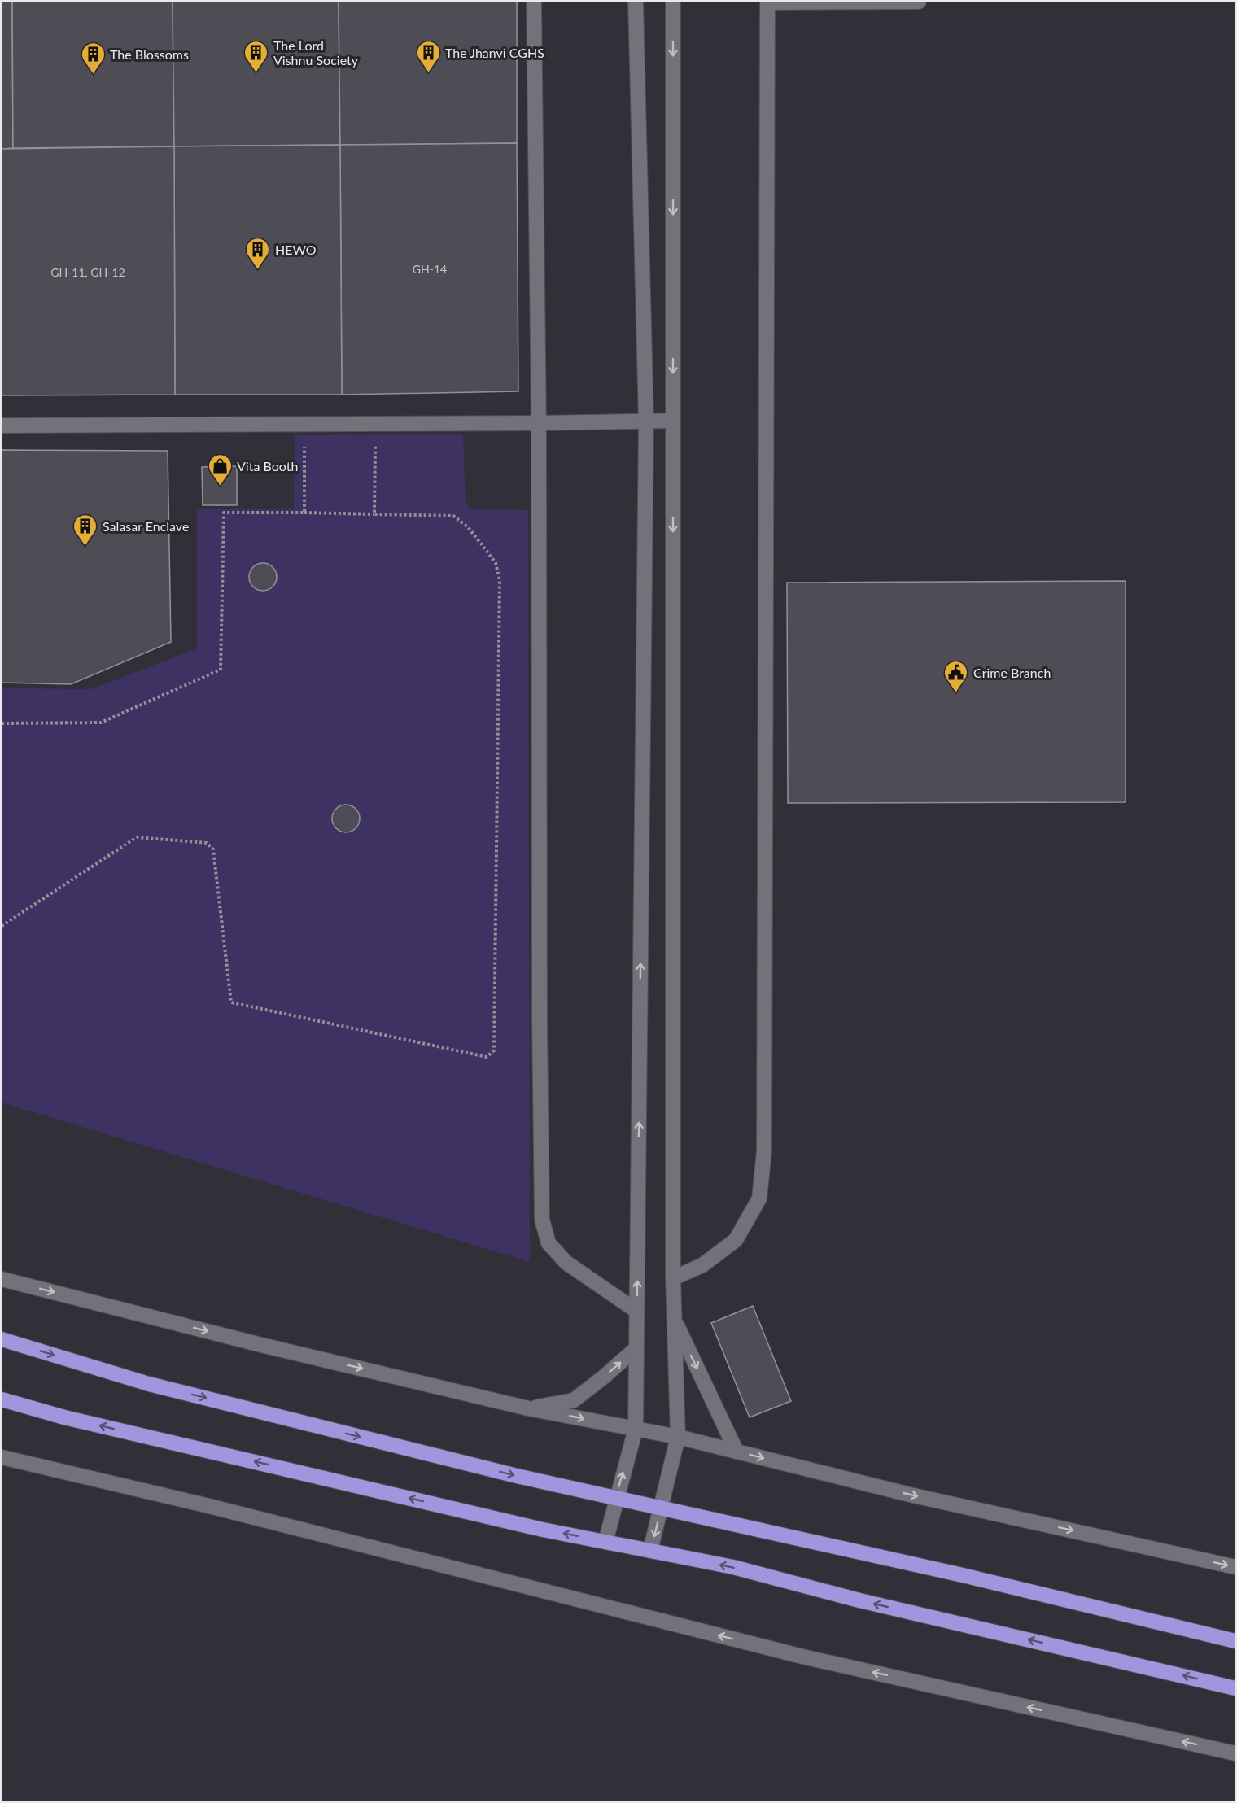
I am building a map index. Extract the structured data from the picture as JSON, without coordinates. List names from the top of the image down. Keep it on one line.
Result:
{"places":{"building":["The Lord Vishnu Society","The Jhanvi CGHS","The Blossoms","HEWO","Salasar Enclave"],"shop":["Vita Booth"],"public building":["Crime Branch"]},"house_numbers":["GH-14","GH-11, GH-12"]}
